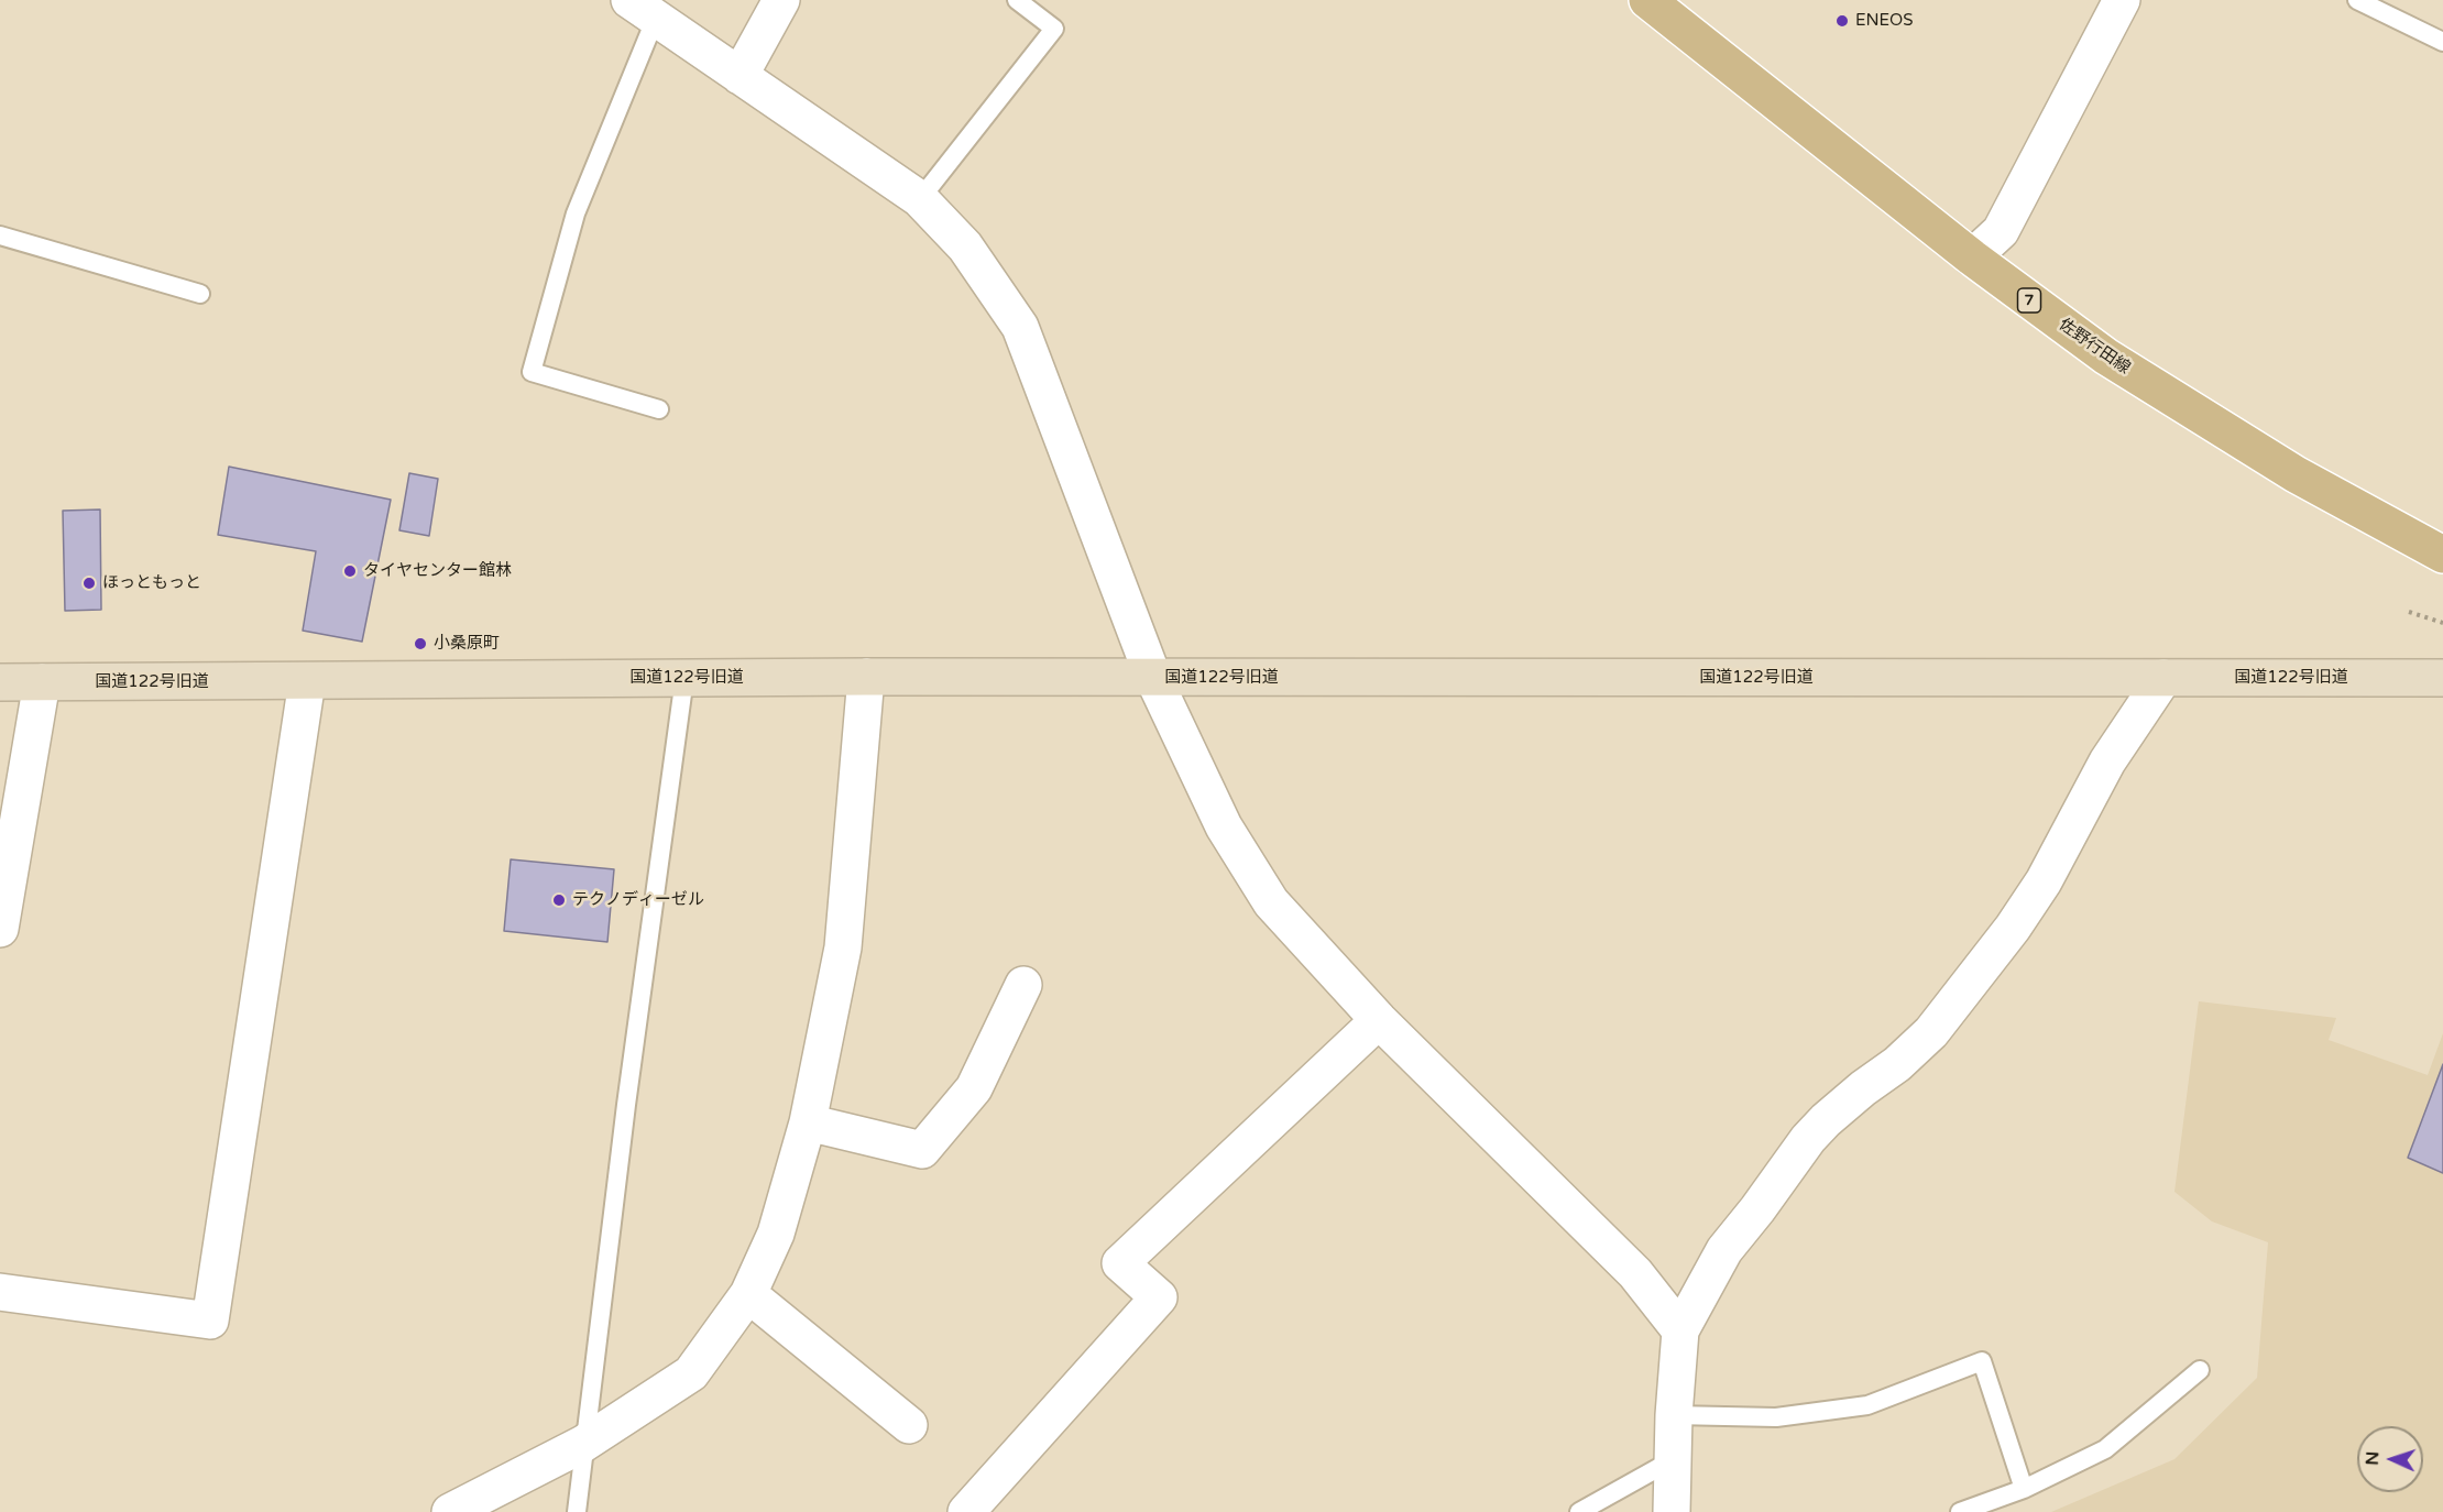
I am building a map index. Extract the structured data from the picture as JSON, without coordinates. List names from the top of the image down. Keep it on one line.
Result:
{"streets":{"main road":["7","佐野行田線"],"street":["国道122号旧道"]},"places":["ENEOS","タイヤセンター館林","ほっともっと","小桑原町","テクノディーゼル"],"north":"left"}
